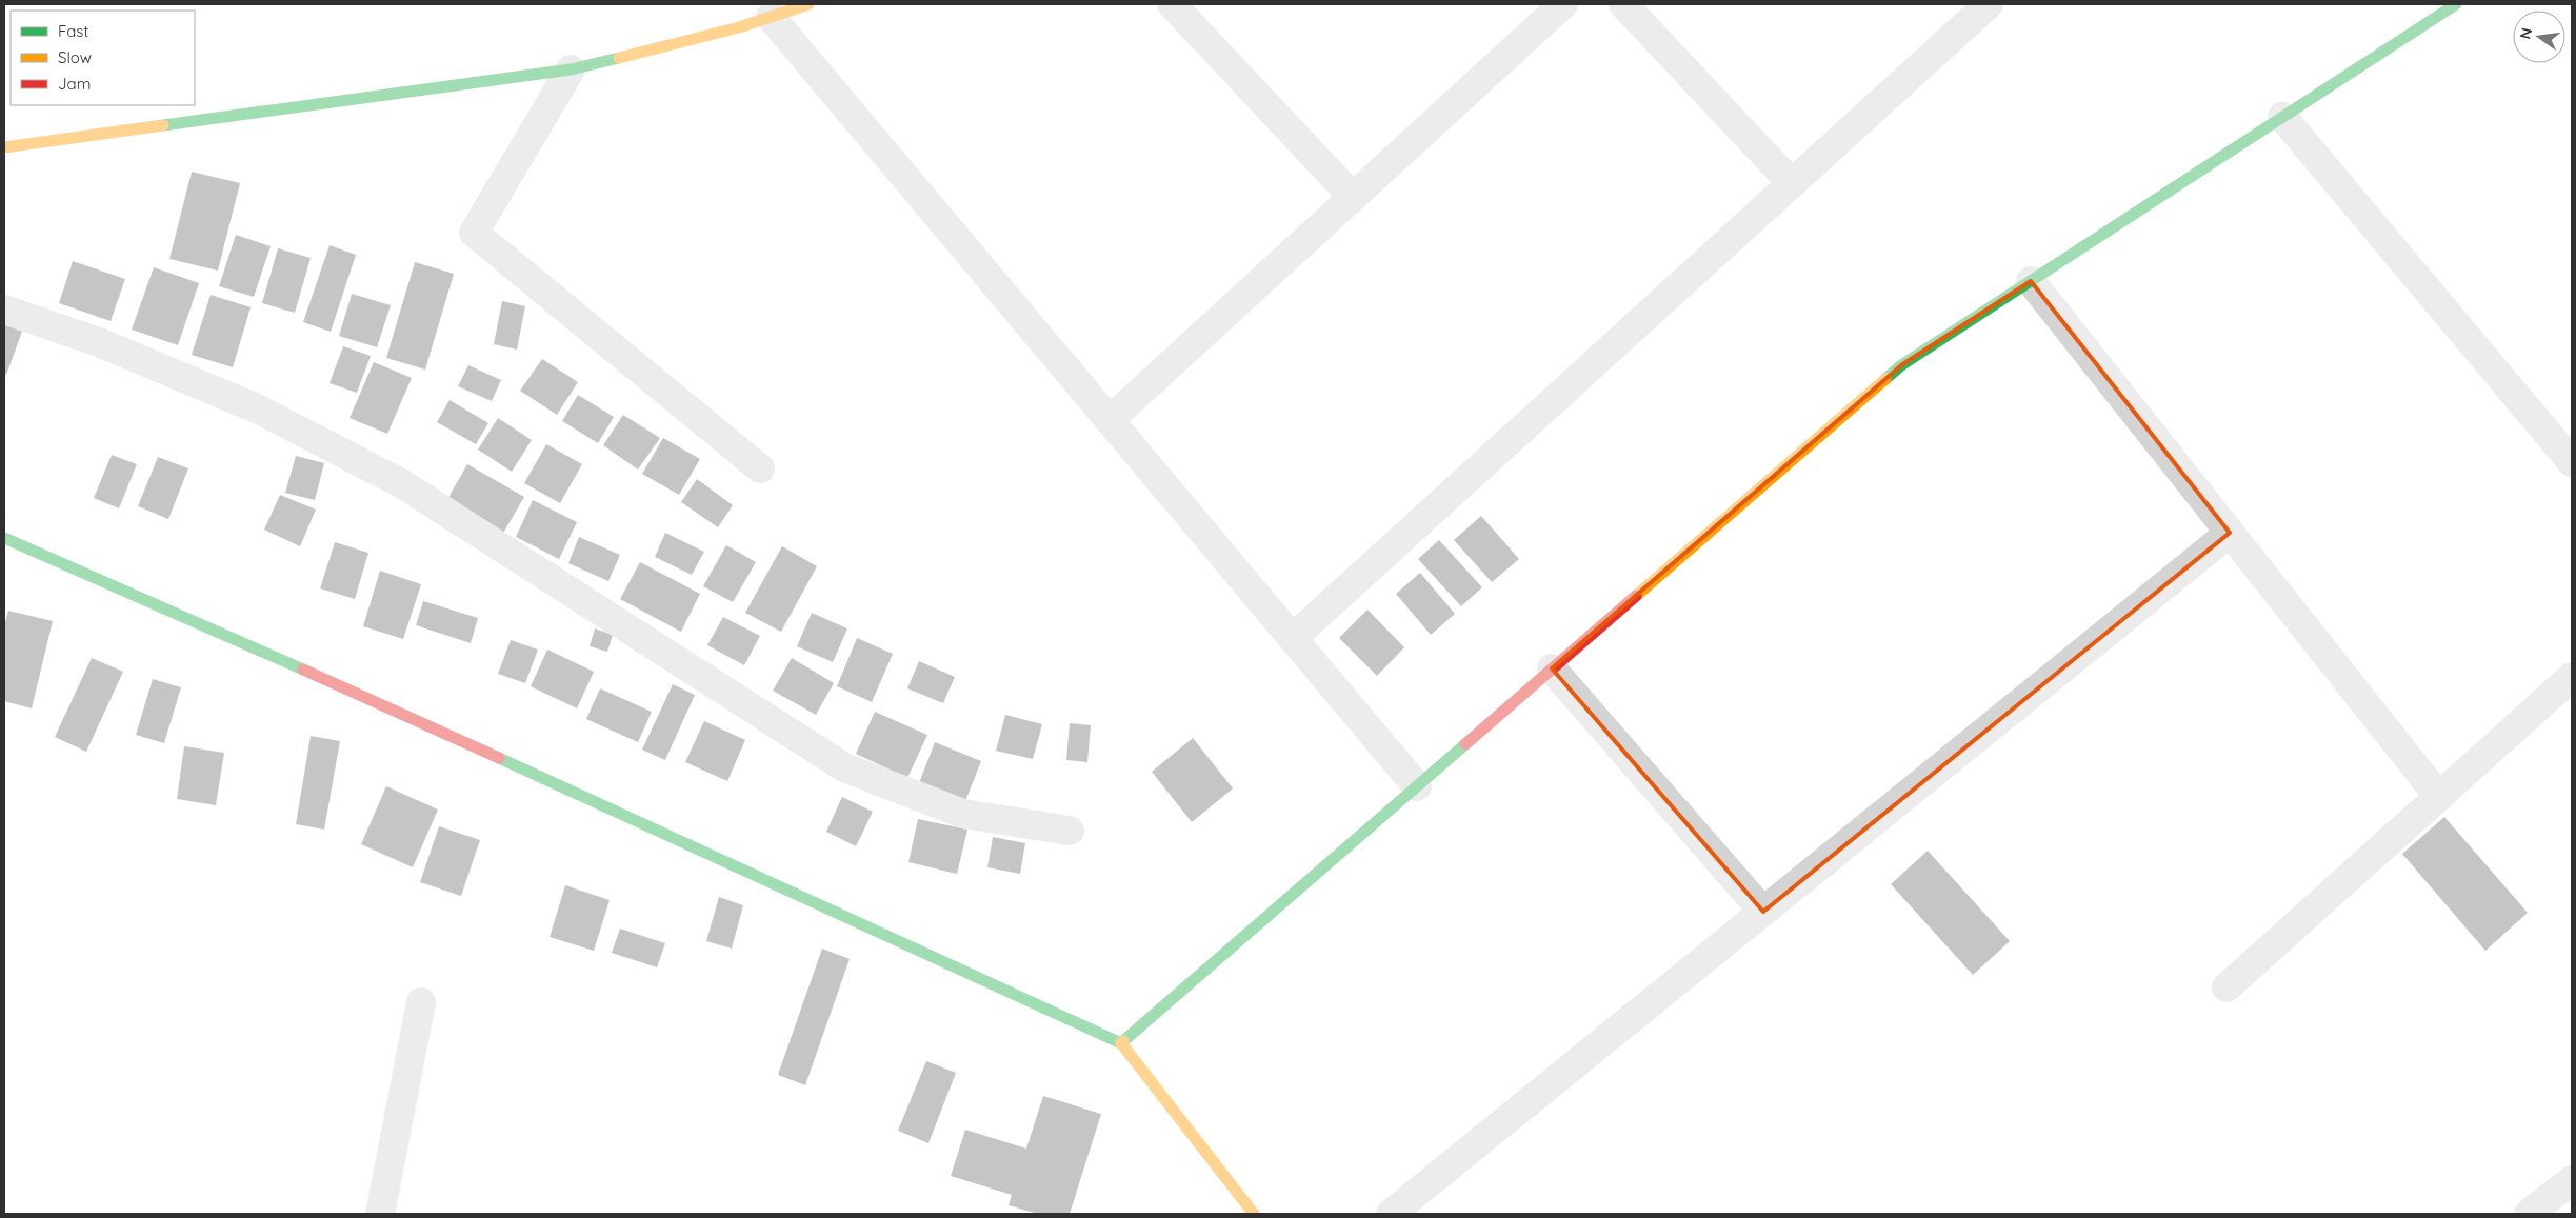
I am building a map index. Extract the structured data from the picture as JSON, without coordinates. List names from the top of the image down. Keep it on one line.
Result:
{"legend":["Fast","Slow","Jam"],"north":"left"}
